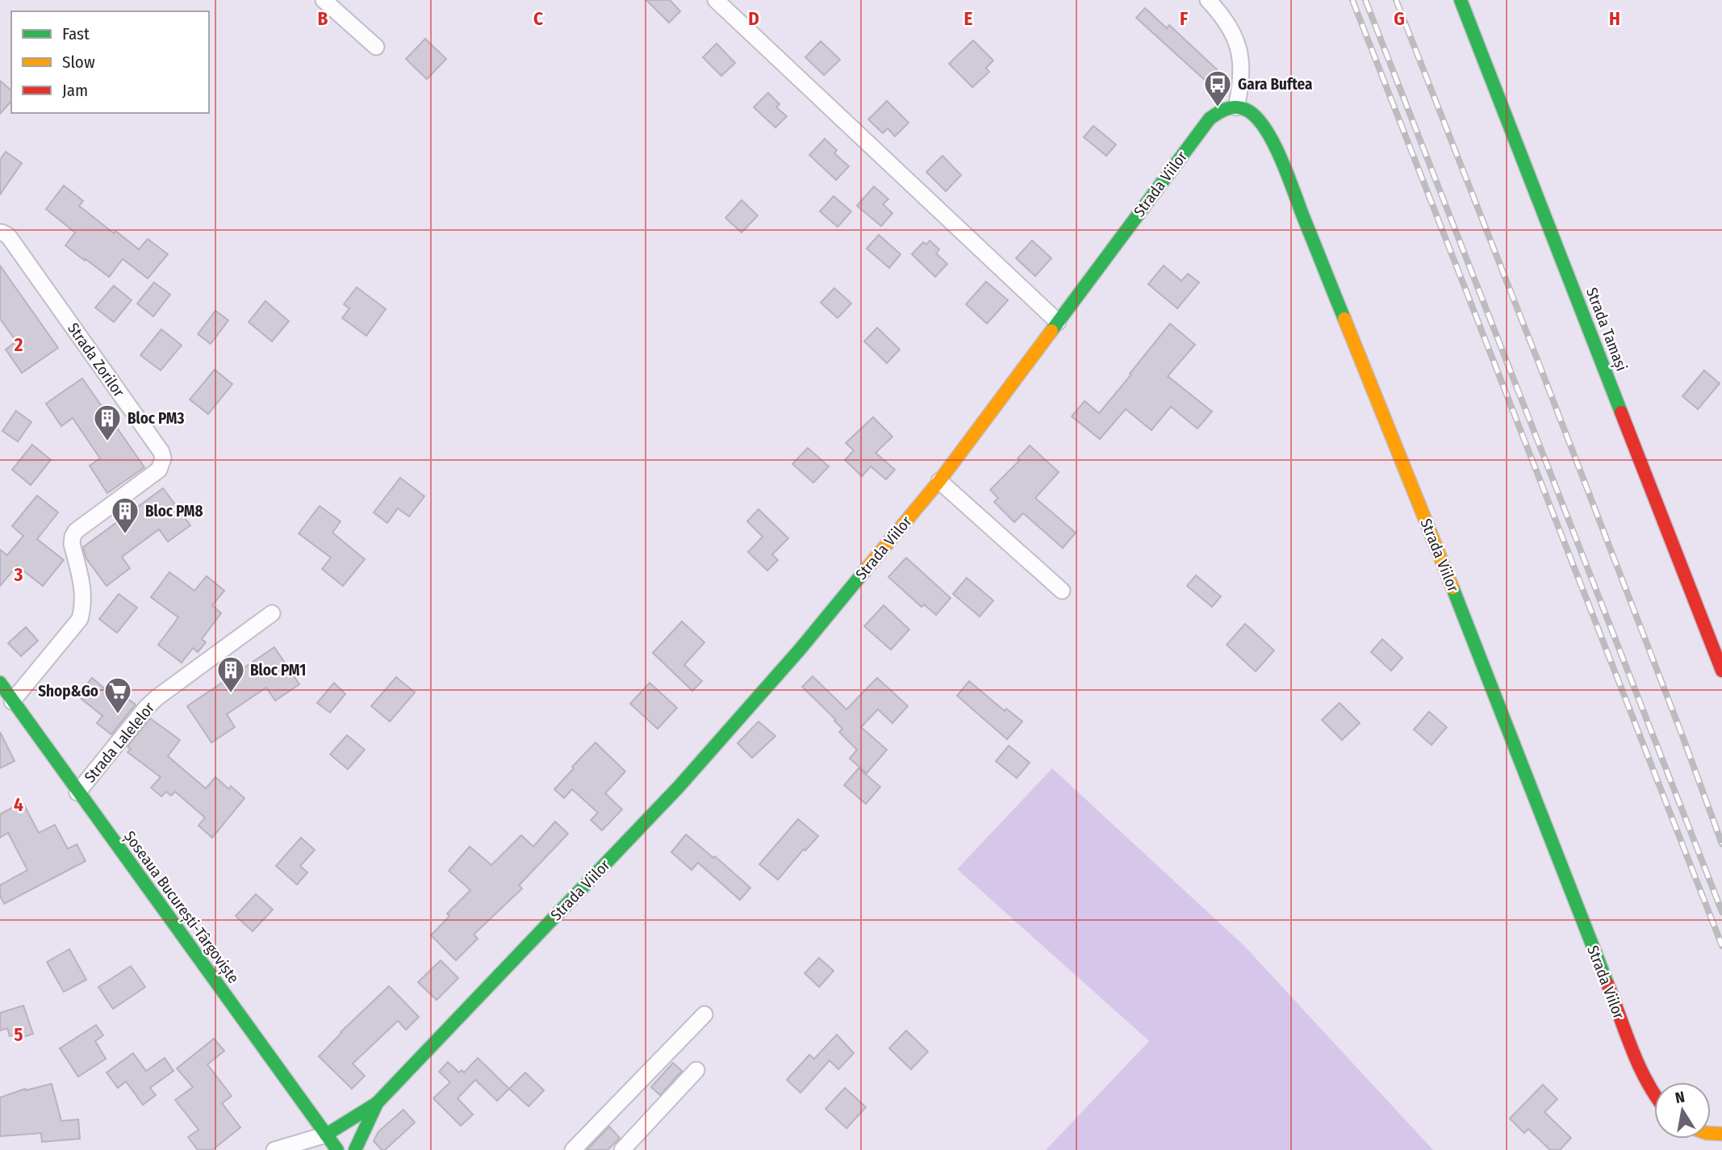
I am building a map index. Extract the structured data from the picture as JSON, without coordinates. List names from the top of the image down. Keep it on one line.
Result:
{"streets":{"main road":["Strada Viilor","Strada Tamași","Șoseaua București-Târgoviște"],"street":["Strada Zorilor","Strada Lalelelor"]},"crossings":[["Strada Viilor","Șoseaua București-Târgoviște"],["Strada Zorilor","Șoseaua București-Târgoviște"],["Strada Lalelelor","Șoseaua București-Târgoviște"]],"places":{"bus stop":["Gara Buftea"],"building":["Bloc PM3","Bloc PM8","Bloc PM1"],"supermarket":["Shop&Go"]},"legend":["Fast","Slow","Jam"],"north":"top","grid":{"columns":["B","C","D","E","F","G","H"],"rows":["2","3","4","5"]}}
